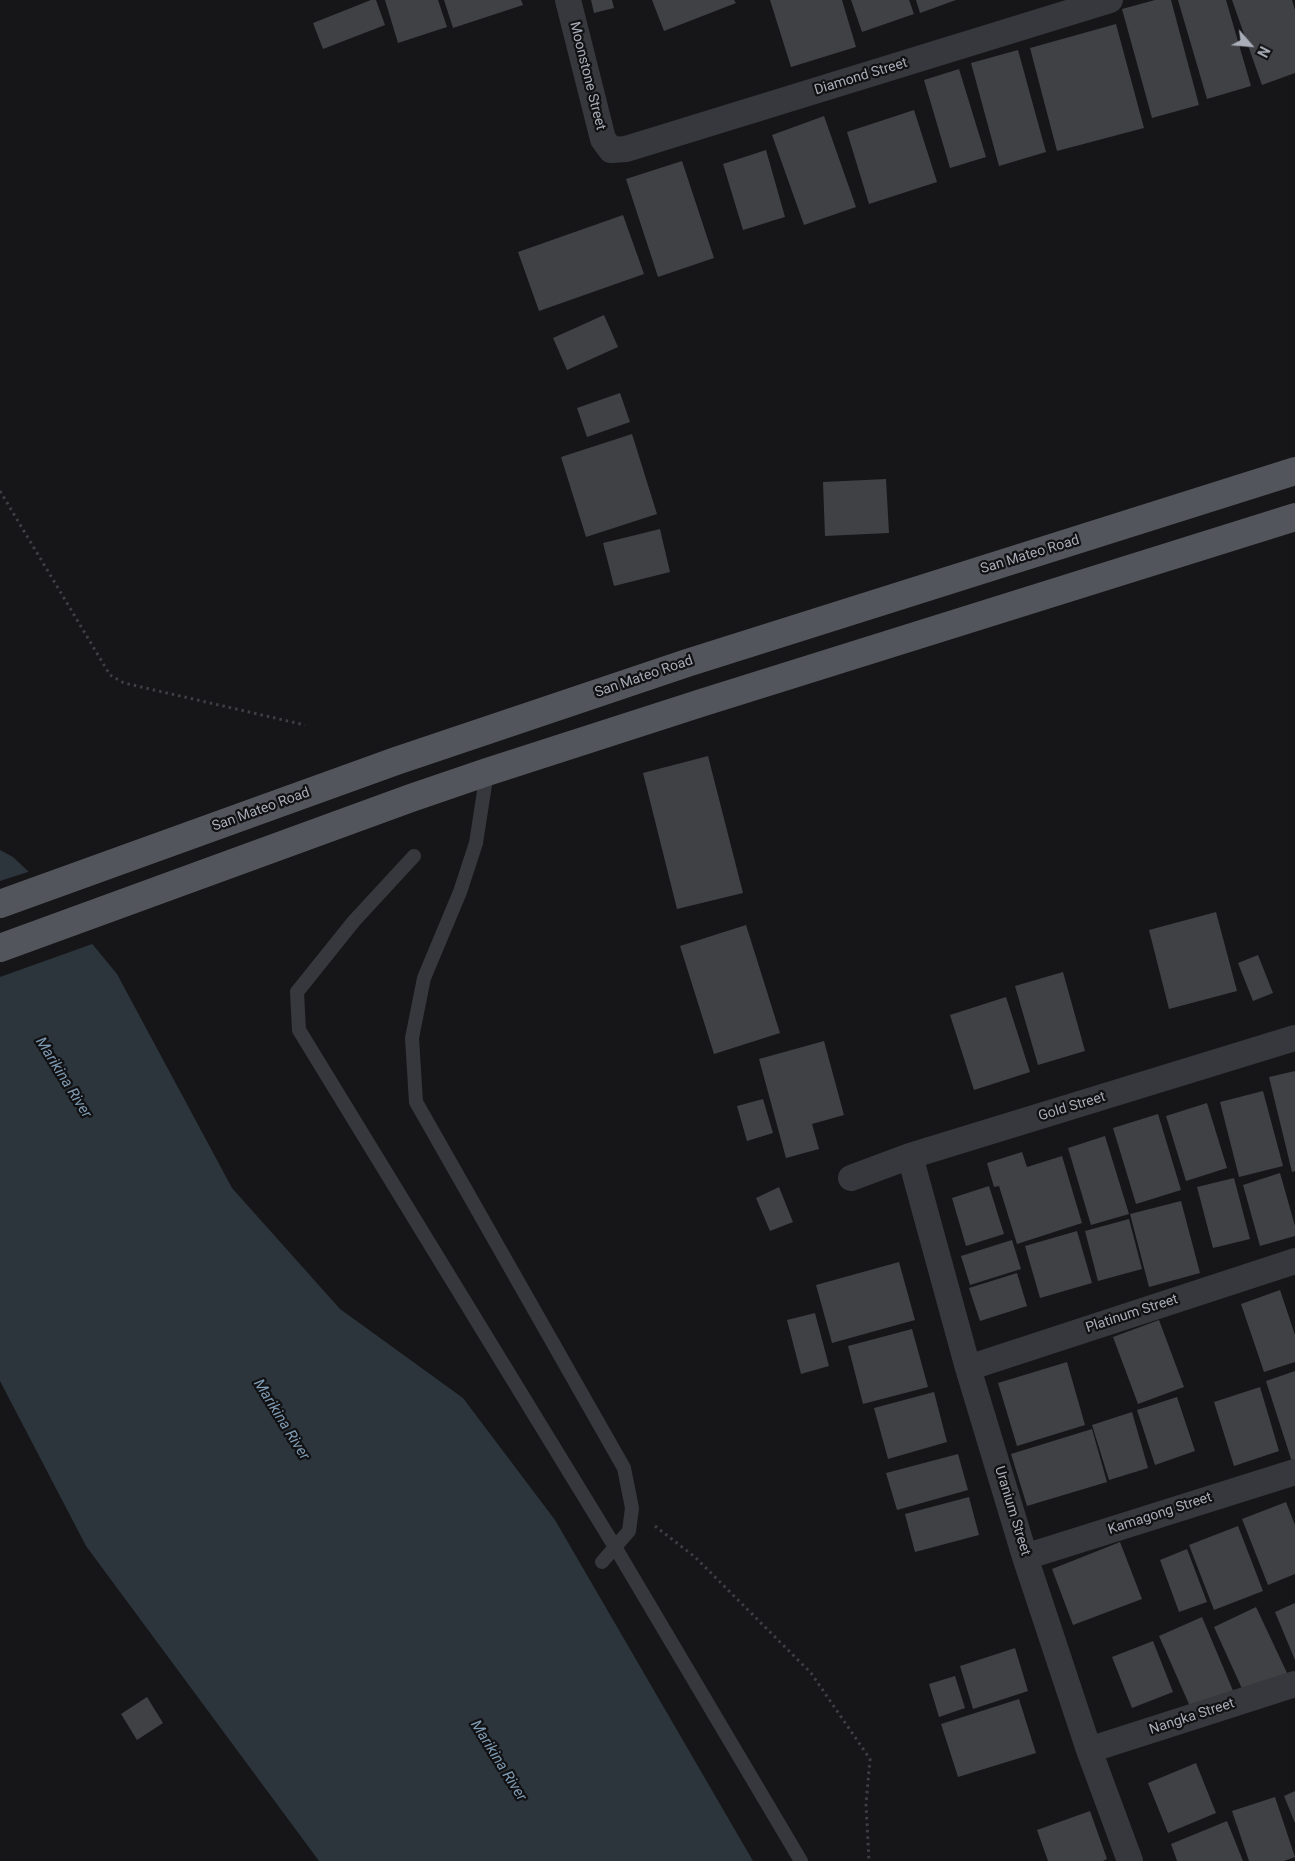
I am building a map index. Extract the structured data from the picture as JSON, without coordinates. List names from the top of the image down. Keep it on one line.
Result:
{"streets":{"main road":["San Mateo Road"],"street":["Moonstone Street","Diamond Street","Gold Street","Platinum Street","Uranium Street","Kamagong Street","Nangka Street"]},"crossings":[["Moonstone Street","Diamond Street"],["Gold Street","Uranium Street"],["Platinum Street","Uranium Street"],["Uranium Street","Kamagong Street"],["Uranium Street","Nangka Street"]],"water":["Marikina River"],"north":"bottom right"}
